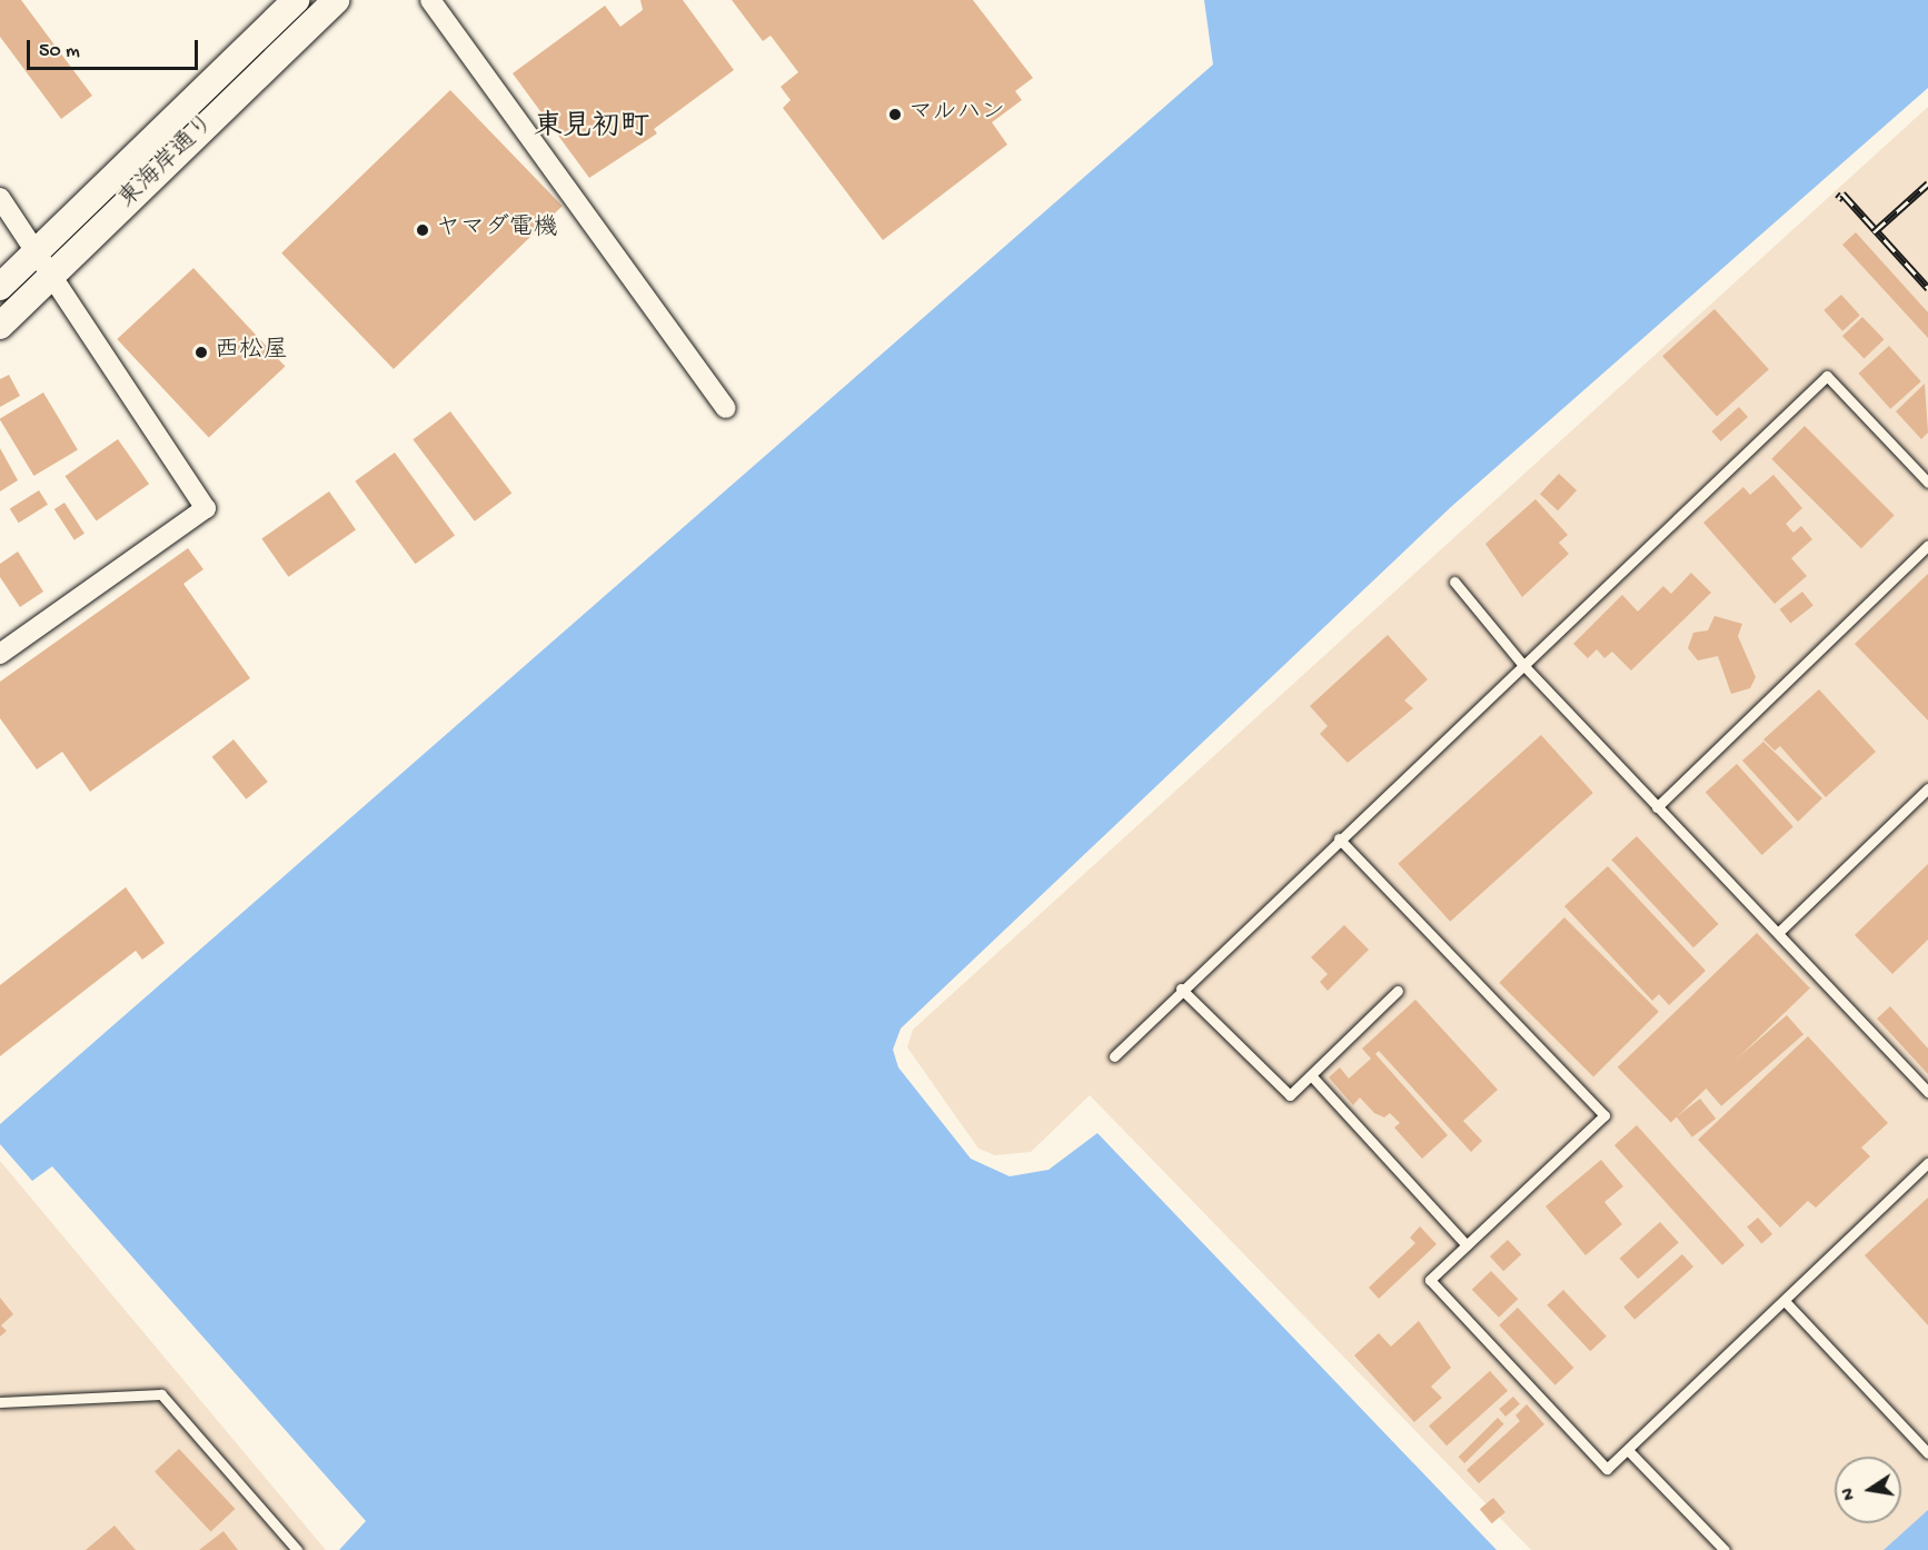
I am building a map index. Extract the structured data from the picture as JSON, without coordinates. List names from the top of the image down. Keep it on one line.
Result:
{"streets":{"street":["東海岸通り"]},"districts":["東見初町"],"places":["マルハン","ヤマダ電機","西松屋"],"scale_bar":"50 m","north":"left"}
